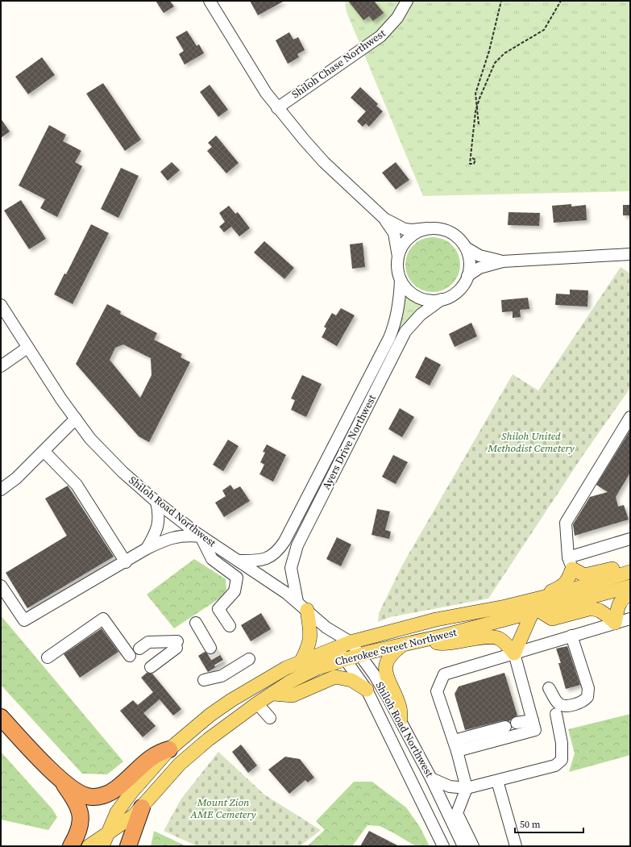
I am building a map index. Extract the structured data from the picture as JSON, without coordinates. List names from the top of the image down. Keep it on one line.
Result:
{"streets":{"main road":["Cherokee Street Northwest"],"street":["Shiloh Chase Northwest","Ayers Drive Northwest","Shiloh Road Northwest"]},"crossings":[["Ayers Drive Northwest","Shiloh Road Northwest"],["Shiloh Road Northwest","Cherokee Street Northwest"]],"parks":["Shiloh United Methodist Cemetery","Mount Zion AME Cemetery"],"scale_bar":"50 m"}
